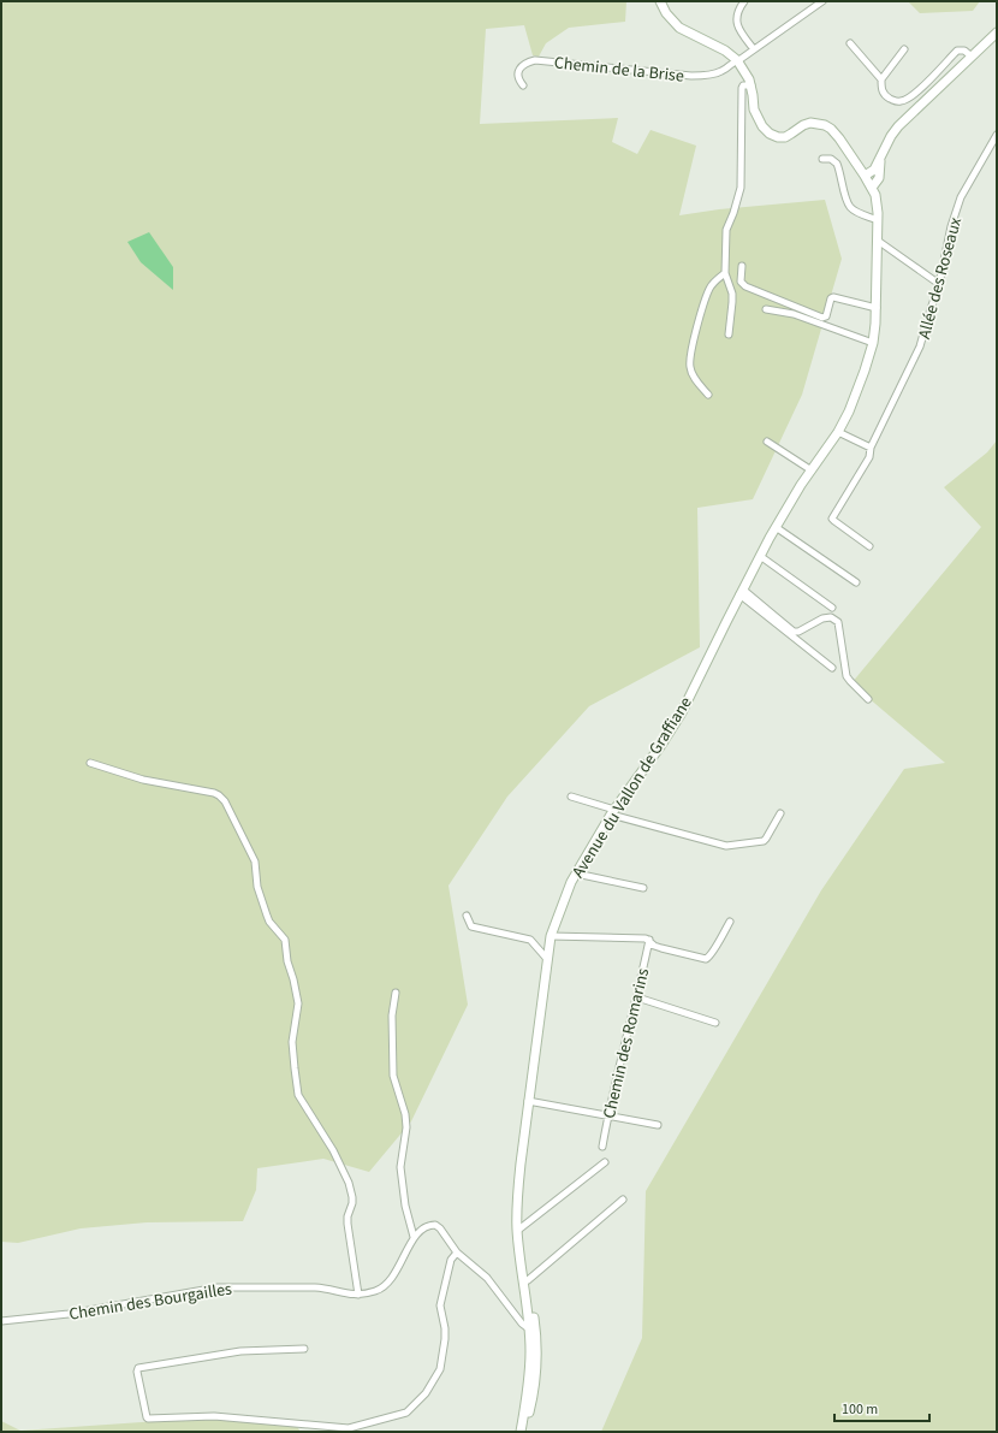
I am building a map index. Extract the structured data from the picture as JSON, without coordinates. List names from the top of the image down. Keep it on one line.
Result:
{"streets":{"street":["Chemin de la Brise","Allée des Roseaux","Avenue du Vallon de Graffiane","Chemin des Romarins","Chemin des Bourgailles"]},"crossings":[["Chemin de la Brise","Avenue du Vallon de Graffiane"],["Avenue du Vallon de Graffiane","Chemin des Romarins"]],"scale_bar":"100 m"}
